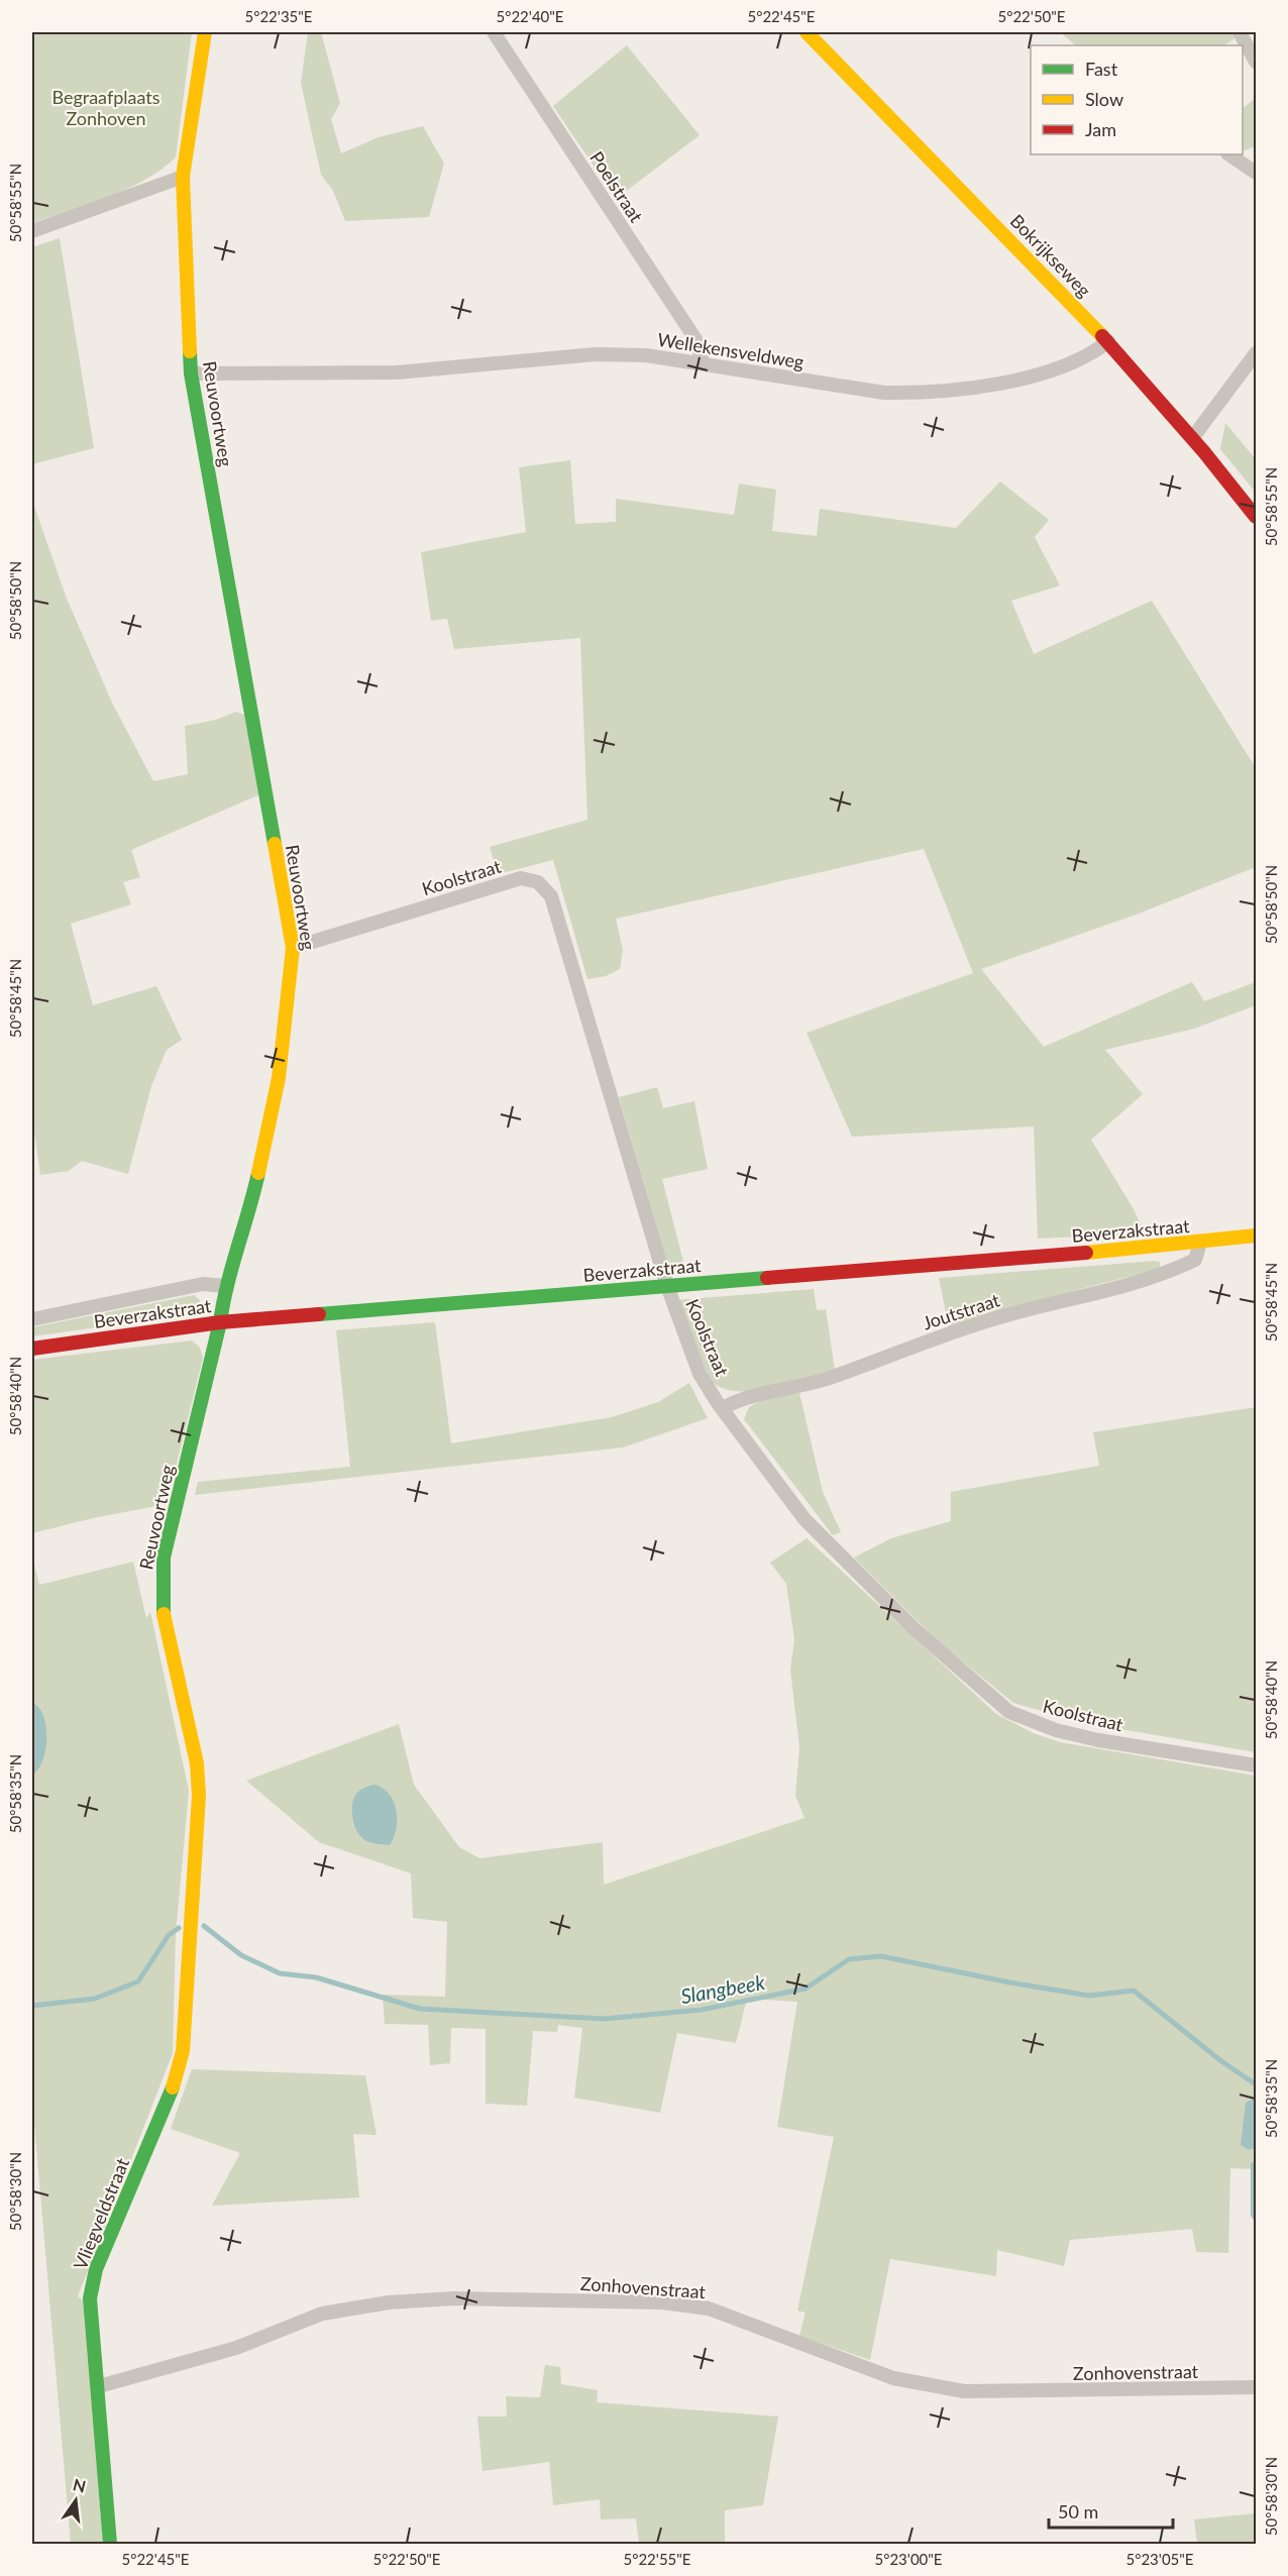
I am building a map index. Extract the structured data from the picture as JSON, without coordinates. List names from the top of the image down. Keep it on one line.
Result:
{"streets":{"street":["Poelstraat","Bokrijkseweg","Wellekensveldweg","Reuvoortweg","Koolstraat","Beverzakstraat","Joutstraat","Vliegveldstraat","Zonhovenstraat"]},"crossings":[["Poelstraat","Wellekensveldweg"],["Bokrijkseweg","Wellekensveldweg"],["Wellekensveldweg","Reuvoortweg"],["Reuvoortweg","Koolstraat"],["Reuvoortweg","Beverzakstraat"],["Reuvoortweg","Vliegveldstraat"],["Koolstraat","Beverzakstraat"],["Koolstraat","Joutstraat"],["Beverzakstraat","Joutstraat"],["Vliegveldstraat","Zonhovenstraat"]],"water":["Slangbeek"],"parks":["Begraafplaats Zonhoven"],"legend":["Fast","Slow","Jam"],"scale_bar":"50 m","north":"top","coordinates":["5°22'35\"E","5°22'40\"E","5°22'45\"E","5°22'50\"E","50°58'55\"N","50°58'50\"N","50°58'45\"N","50°58'40\"N","50°58'35\"N","50°58'30\"N","5°22'55\"E","5°23'00\"E","5°23'05\"E"]}
